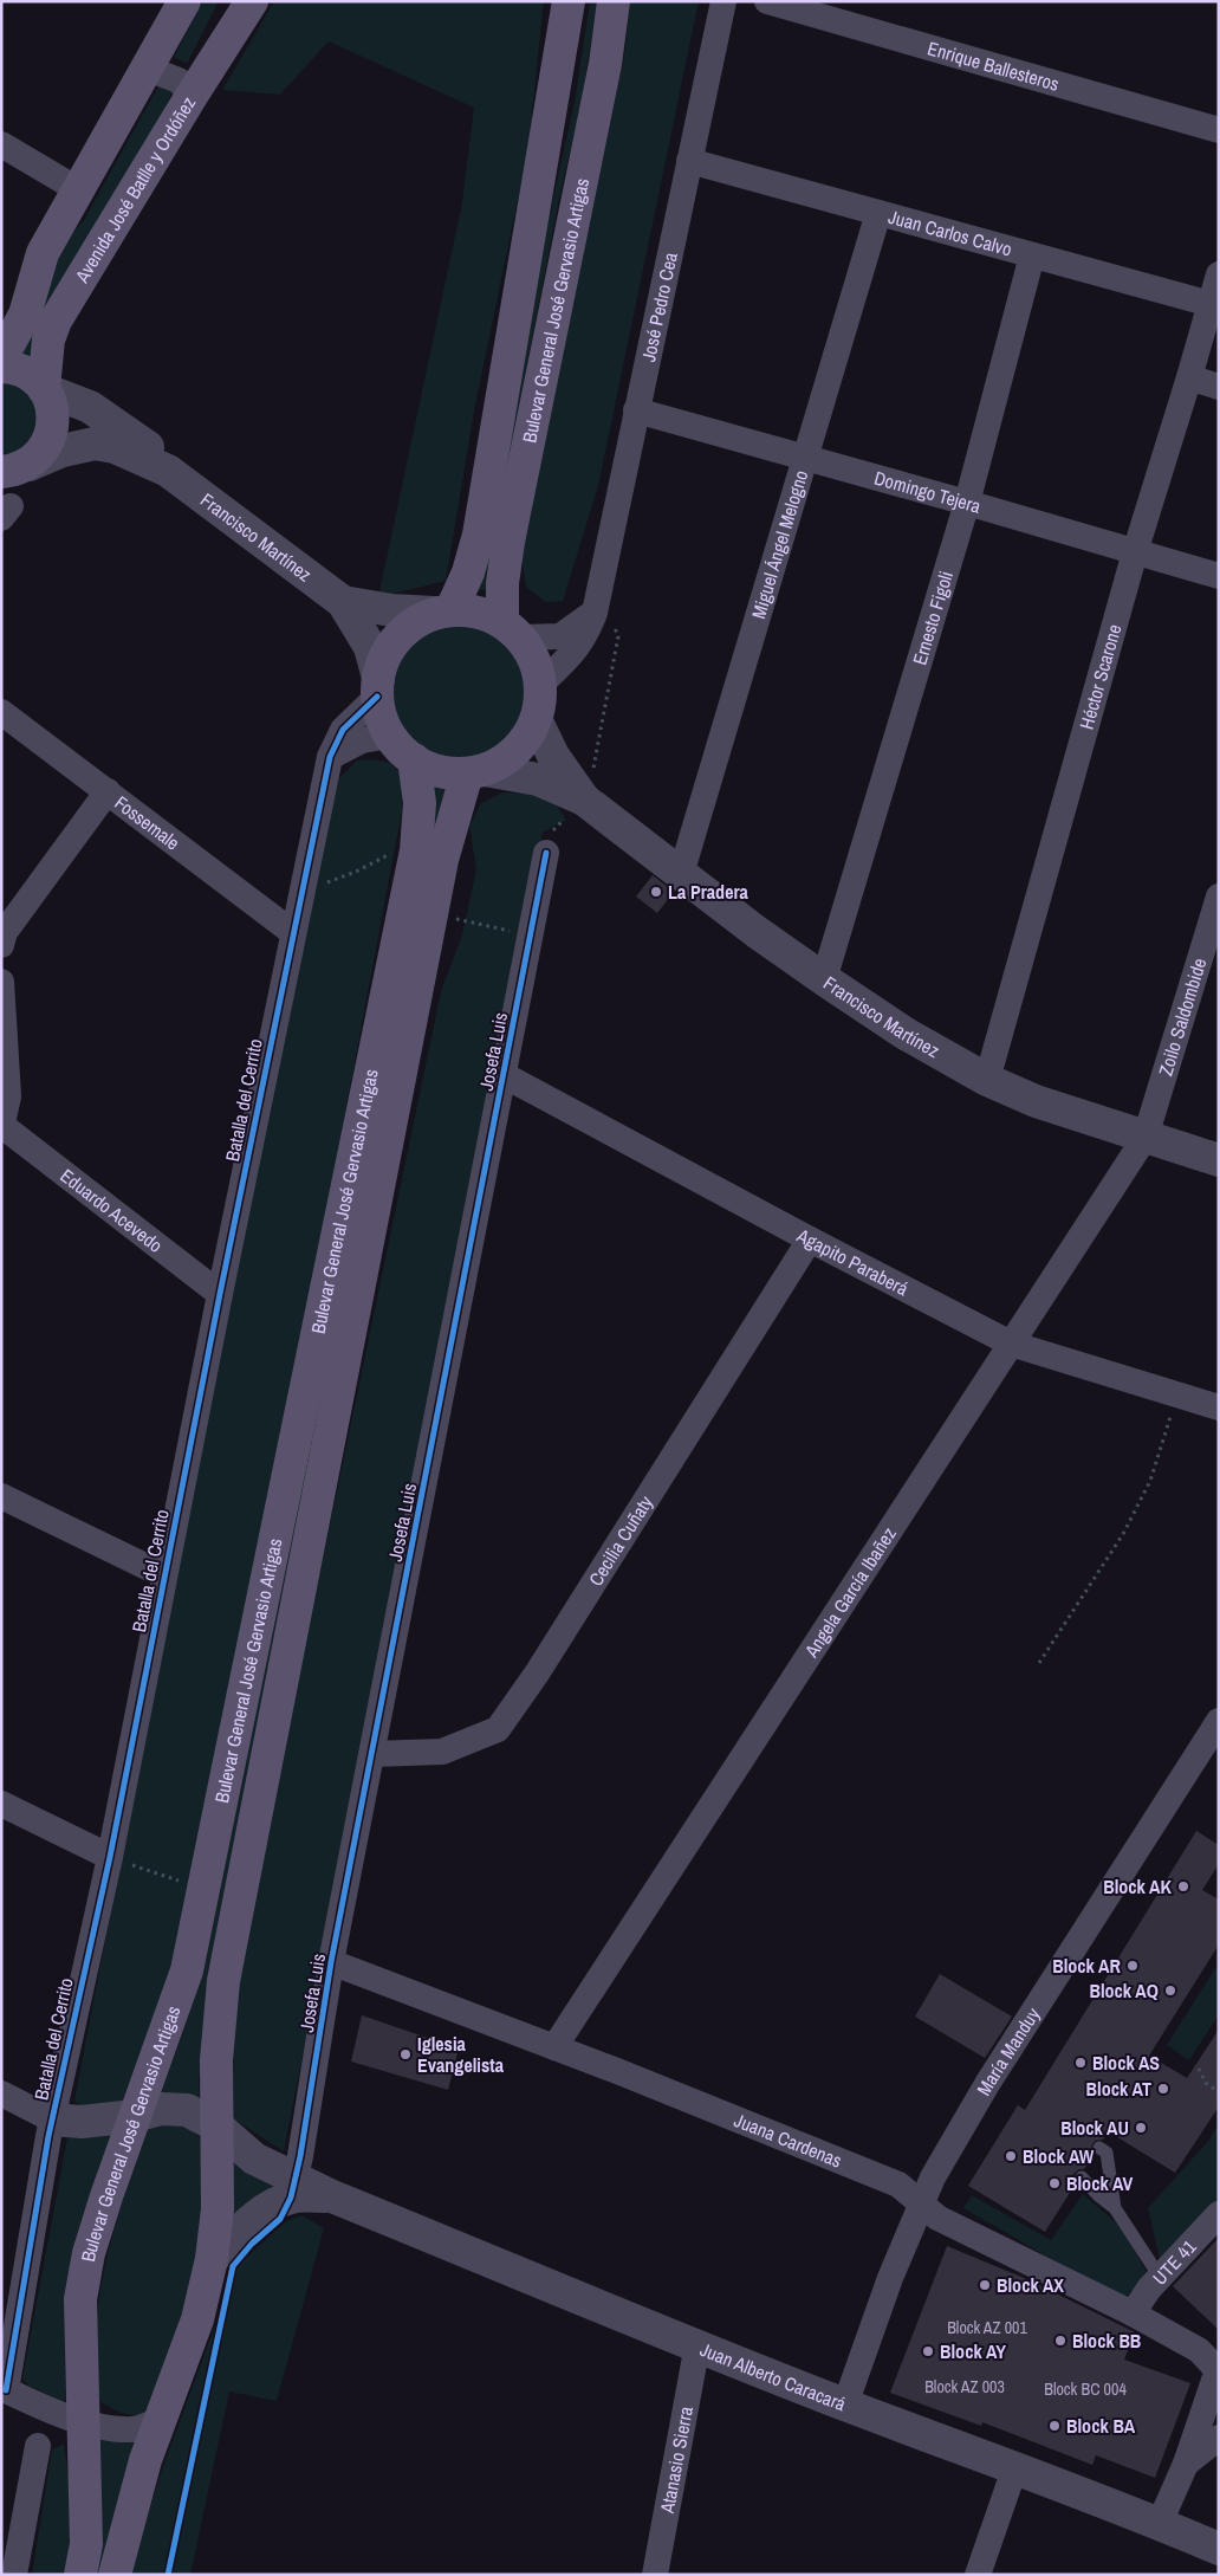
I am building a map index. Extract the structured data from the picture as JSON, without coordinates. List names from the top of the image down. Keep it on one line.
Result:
{"streets":{"main road":["Avenida José Batlle y Ordóñez","Bulevar General José Gervasio Artigas"],"street":["Enrique Ballesteros","Juan Carlos Calvo","José Pedro Cea","Domingo Tejera","Francisco Martínez","Miguel Ángel Melogno","Ernesto Figoli","Héctor Scarone","Fossemale","Zoilo Saldombide","Josefa Luis","Batalla del Cerrito","Eduardo Acevedo","Agapito Paraberá","Cecilia Cuñaty","Angela García Ibañez","María Manduy","Juana Cardenas","UTE 41","Juan Alberto Caracará","Atanasio Sierra"]},"crossings":[["Avenida José Batlle y Ordóñez","Francisco Martínez"],["Juan Carlos Calvo","José Pedro Cea"],["Juan Carlos Calvo","Miguel Ángel Melogno"],["Juan Carlos Calvo","Ernesto Figoli"],["Juan Carlos Calvo","Héctor Scarone"],["José Pedro Cea","Bulevar General José Gervasio Artigas"],["José Pedro Cea","Domingo Tejera"],["José Pedro Cea","Francisco Martínez"],["José Pedro Cea","Batalla del Cerrito"],["Bulevar General José Gervasio Artigas","Francisco Martínez"],["Bulevar General José Gervasio Artigas","Batalla del Cerrito"],["Domingo Tejera","Miguel Ángel Melogno"],["Domingo Tejera","Ernesto Figoli"],["Domingo Tejera","Héctor Scarone"],["Francisco Martínez","Miguel Ángel Melogno"],["Francisco Martínez","Ernesto Figoli"],["Francisco Martínez","Héctor Scarone"],["Francisco Martínez","Zoilo Saldombide"],["Francisco Martínez","Batalla del Cerrito"],["Francisco Martínez","Angela García Ibañez"],["Fossemale","Batalla del Cerrito"],["Zoilo Saldombide","Angela García Ibañez"],["Josefa Luis","Agapito Paraberá"],["Josefa Luis","Cecilia Cuñaty"],["Josefa Luis","Juana Cardenas"],["Josefa Luis","Juan Alberto Caracará"],["Batalla del Cerrito","Eduardo Acevedo"],["Agapito Paraberá","Cecilia Cuñaty"],["Agapito Paraberá","Angela García Ibañez"],["Angela García Ibañez","Juana Cardenas"],["María Manduy","Juana Cardenas"],["María Manduy","Juan Alberto Caracará"],["Juana Cardenas","UTE 41"],["Juan Alberto Caracará","Atanasio Sierra"]],"places":["La Pradera","Block AK","Block AR","Block AQ","Iglesia Evangelista","Block AS","Block AT","Block AU","Block AW","Block AV","Block AX","Block BB","Block AY","Block BA"],"house_numbers":["Block AZ 001","Block AZ 003","Block BC 004"]}
